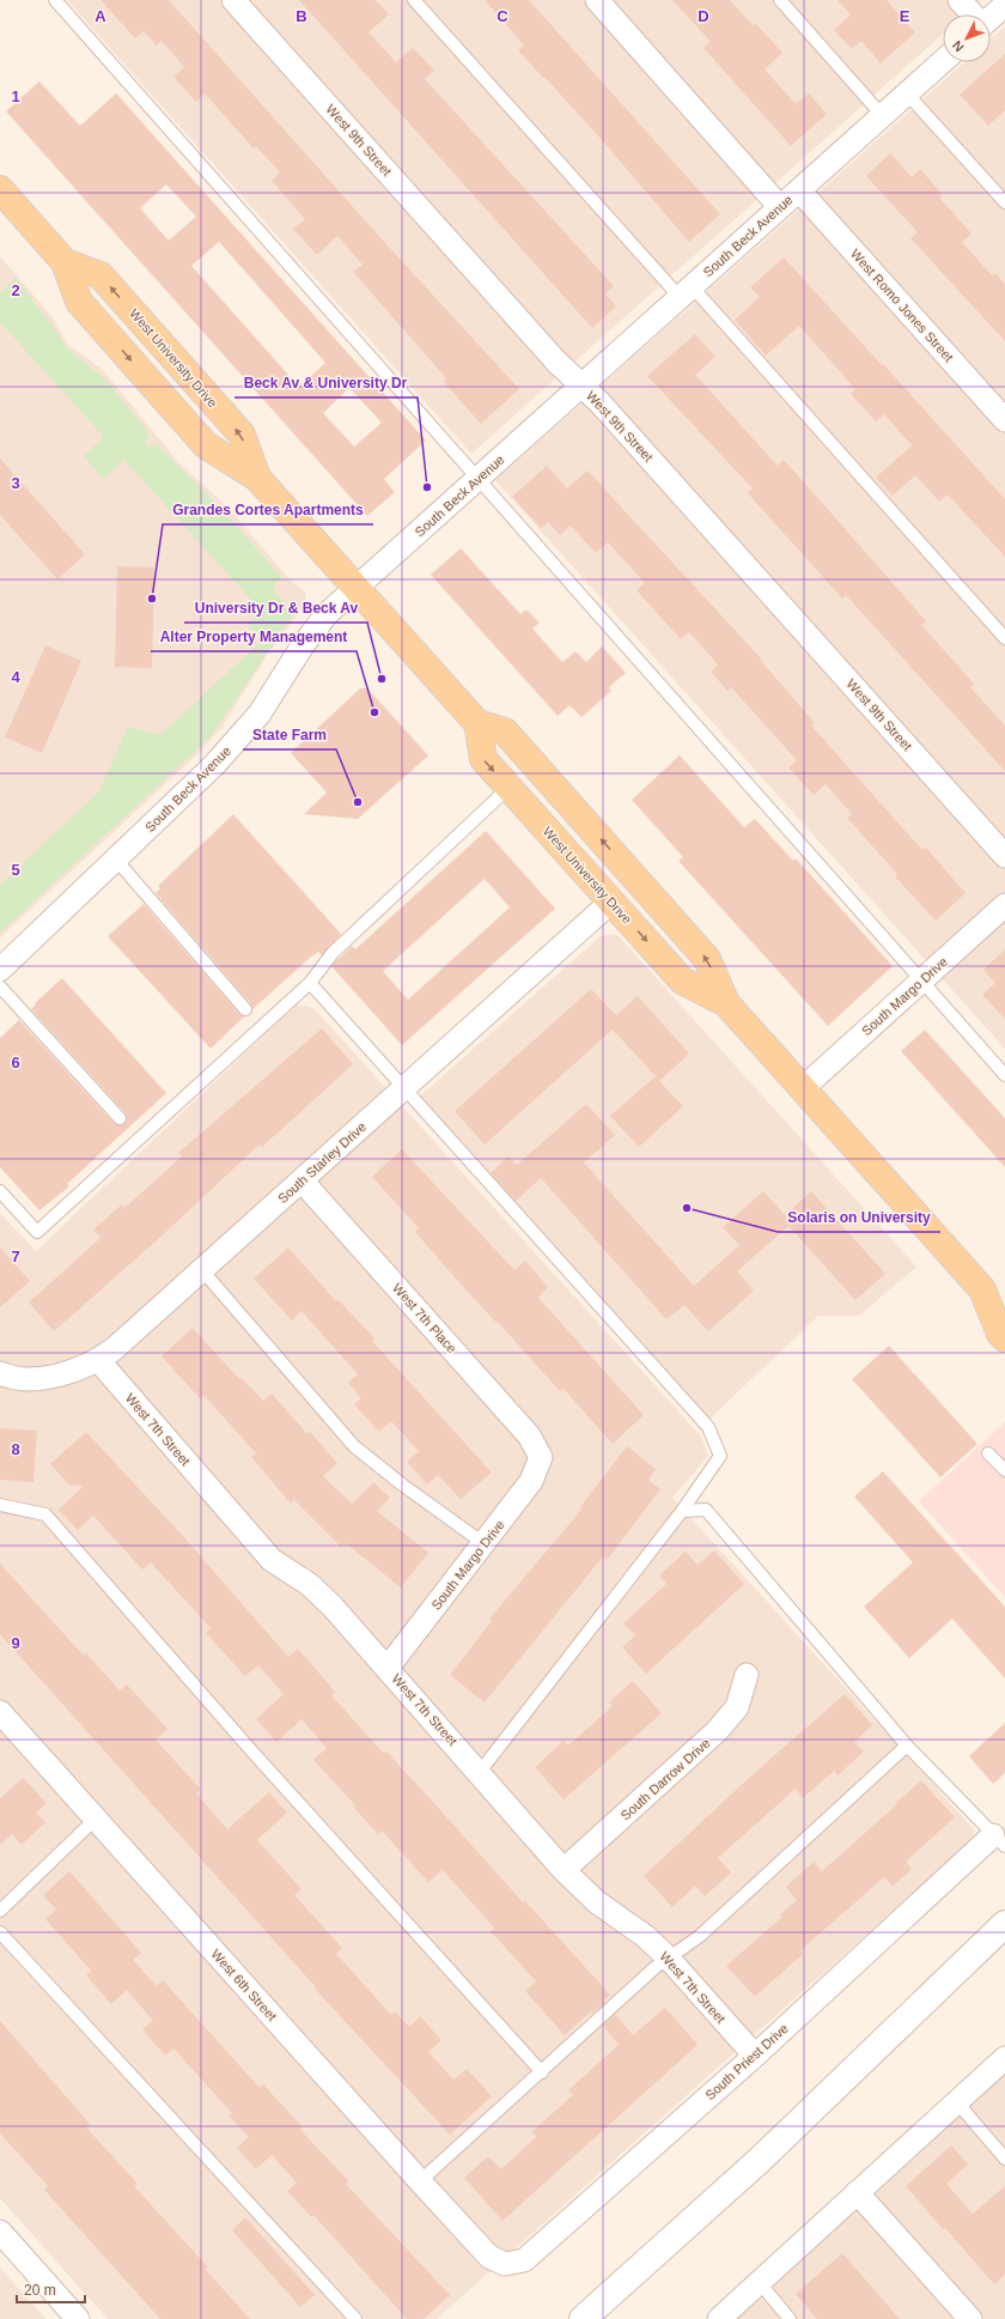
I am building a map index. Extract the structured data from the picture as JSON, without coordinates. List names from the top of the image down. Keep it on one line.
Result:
{"streets":{"main road":["West University Drive"],"street":["West 9th Street","South Beck Avenue","West Romo Jones Street","South Margo Drive","South Starley Drive","West 7th Place","West 7th Street","South Darrow Drive","West 6th Street","South Priest Drive"]},"crossings":[["West 9th Street","South Beck Avenue"],["South Beck Avenue","West Romo Jones Street"],["South Beck Avenue","West University Drive"],["West University Drive","South Margo Drive"],["West University Drive","South Starley Drive"],["South Margo Drive","West 7th Place"],["South Margo Drive","West 7th Street"],["South Starley Drive","West 7th Place"],["South Starley Drive","West 7th Street"],["West 7th Street","South Darrow Drive"],["West 7th Street","South Priest Drive"],["West 6th Street","South Priest Drive"]],"places":["Beck Av & University Dr","Grandes Cortes Apartments","University Dr & Beck Av","Alter Property Management","State Farm","Solaris on University"],"scale_bar":"20 m","north":"bottom left","grid":{"columns":["A","B","C","D","E"],"rows":["1","2","3","4","5","6","7","8","9"]}}
